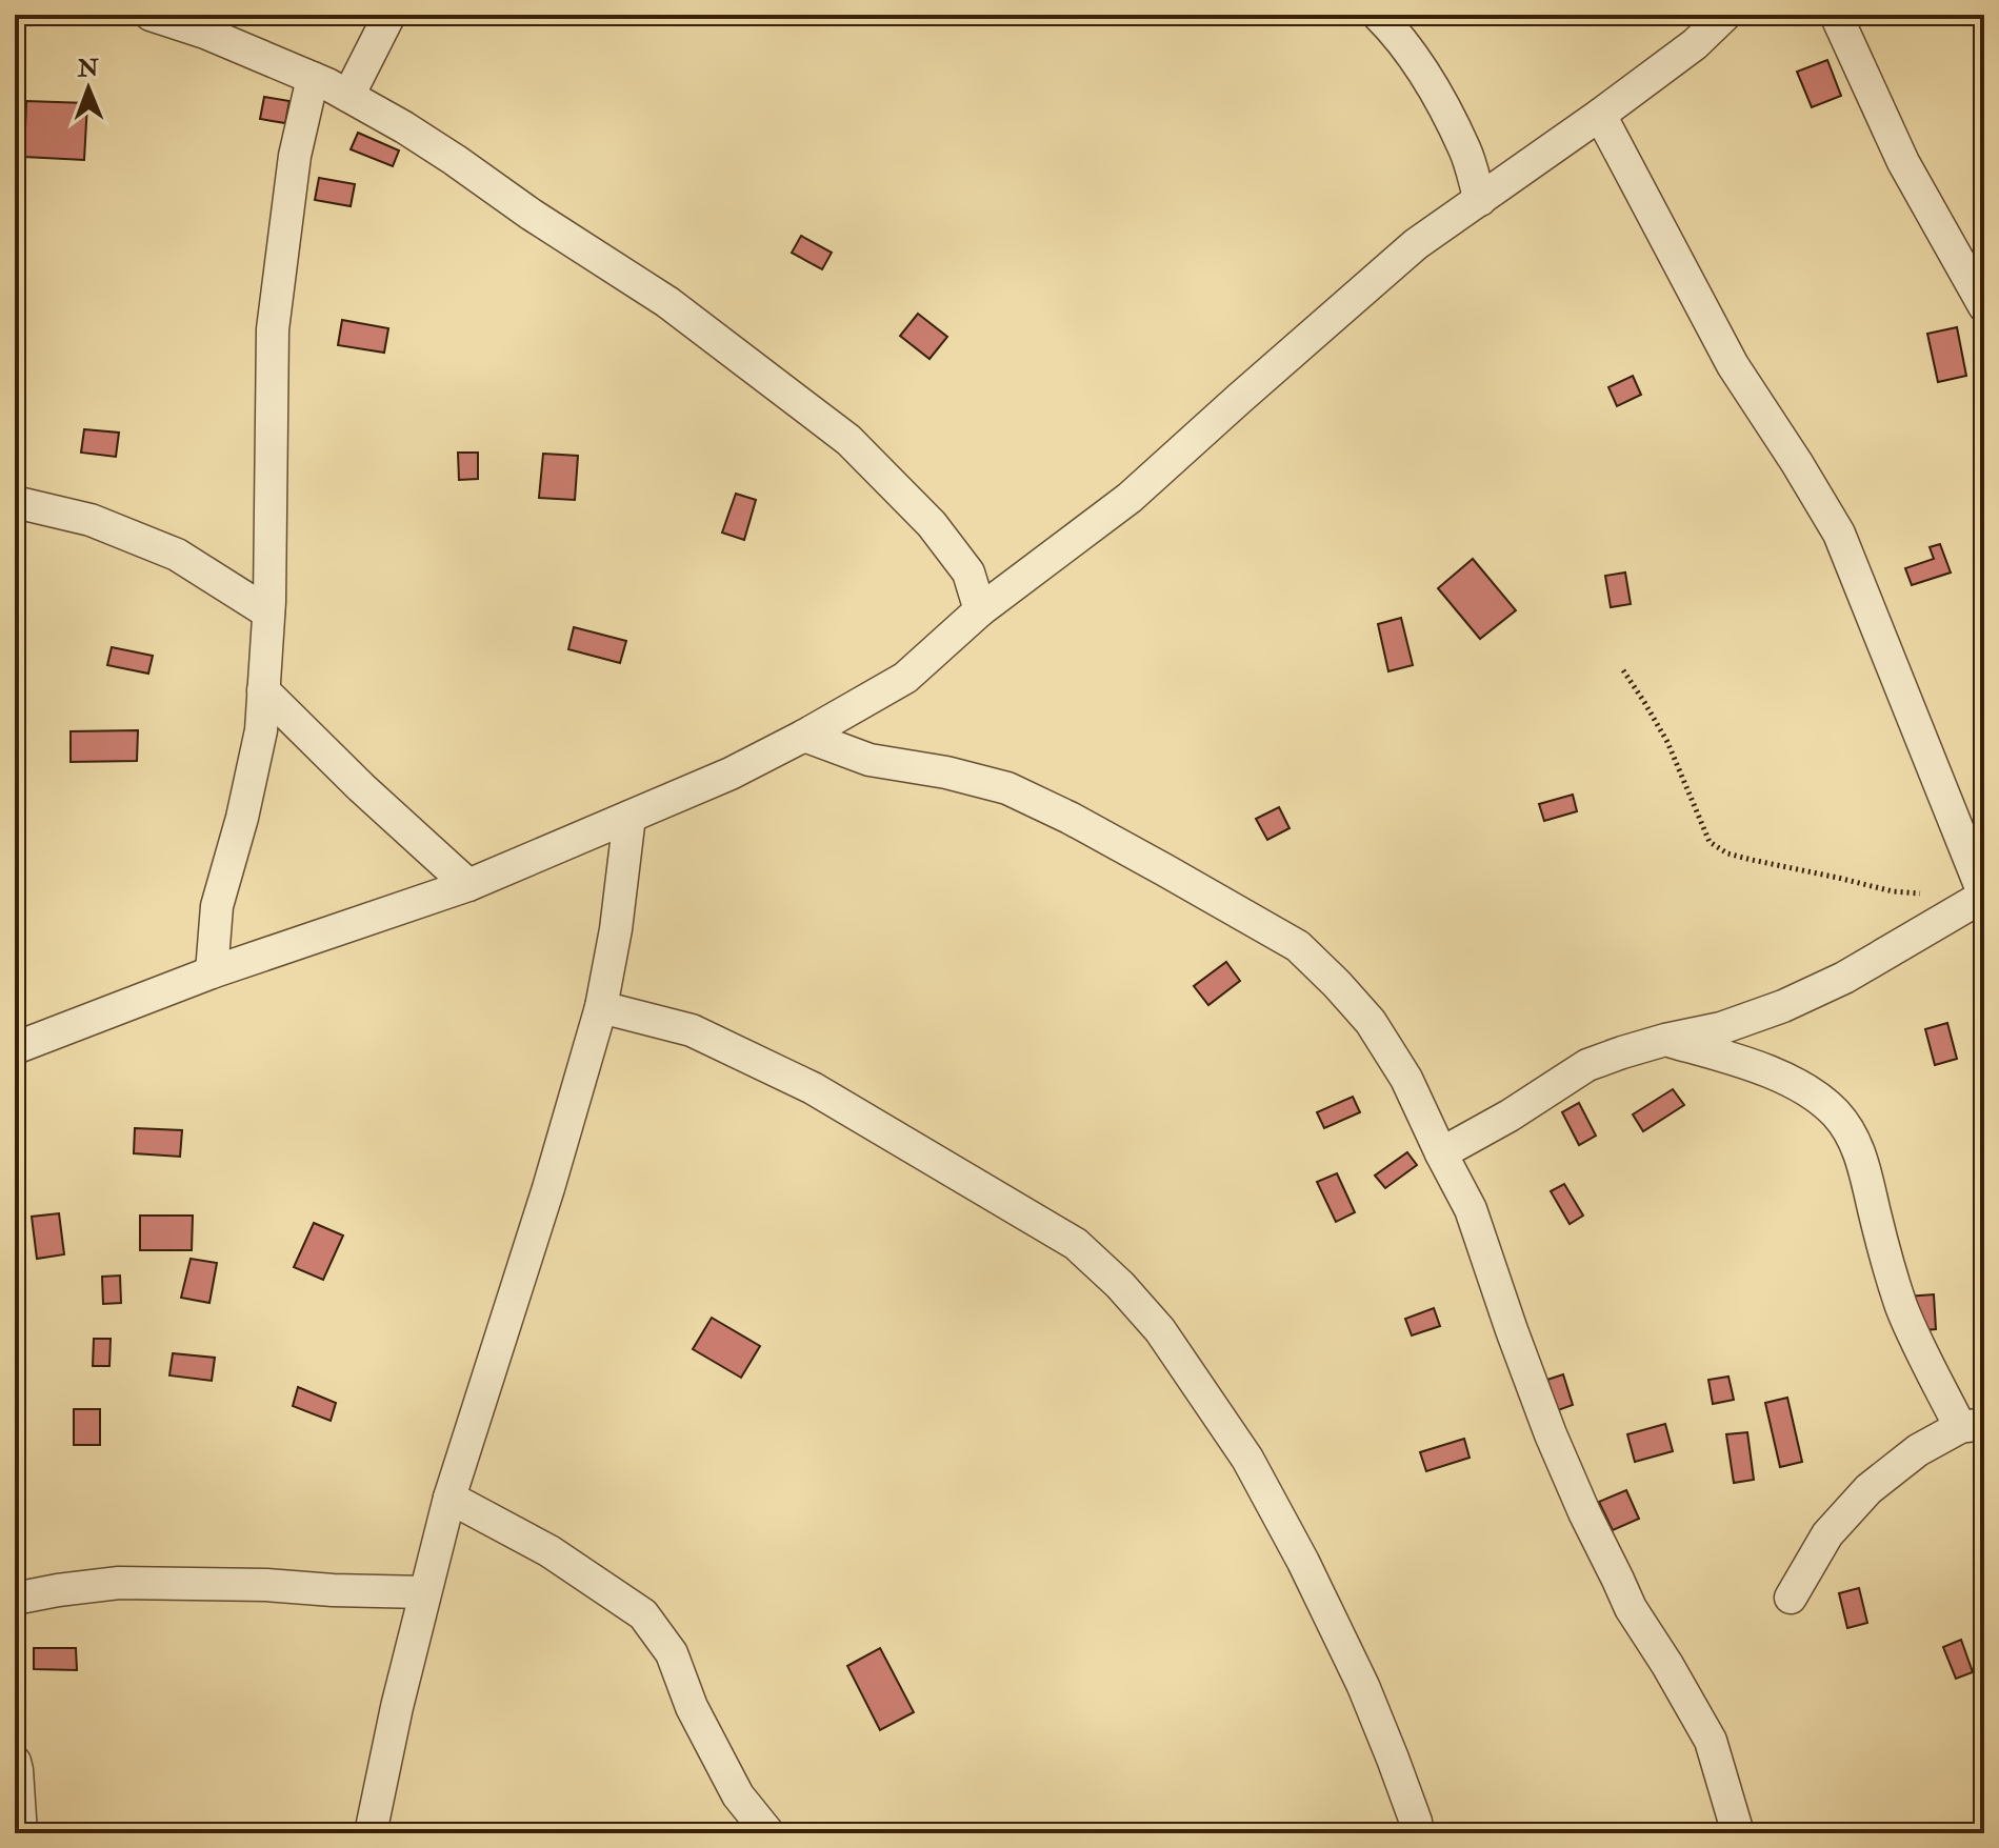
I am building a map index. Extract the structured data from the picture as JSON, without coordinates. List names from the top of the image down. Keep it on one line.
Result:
{"north":"top"}
